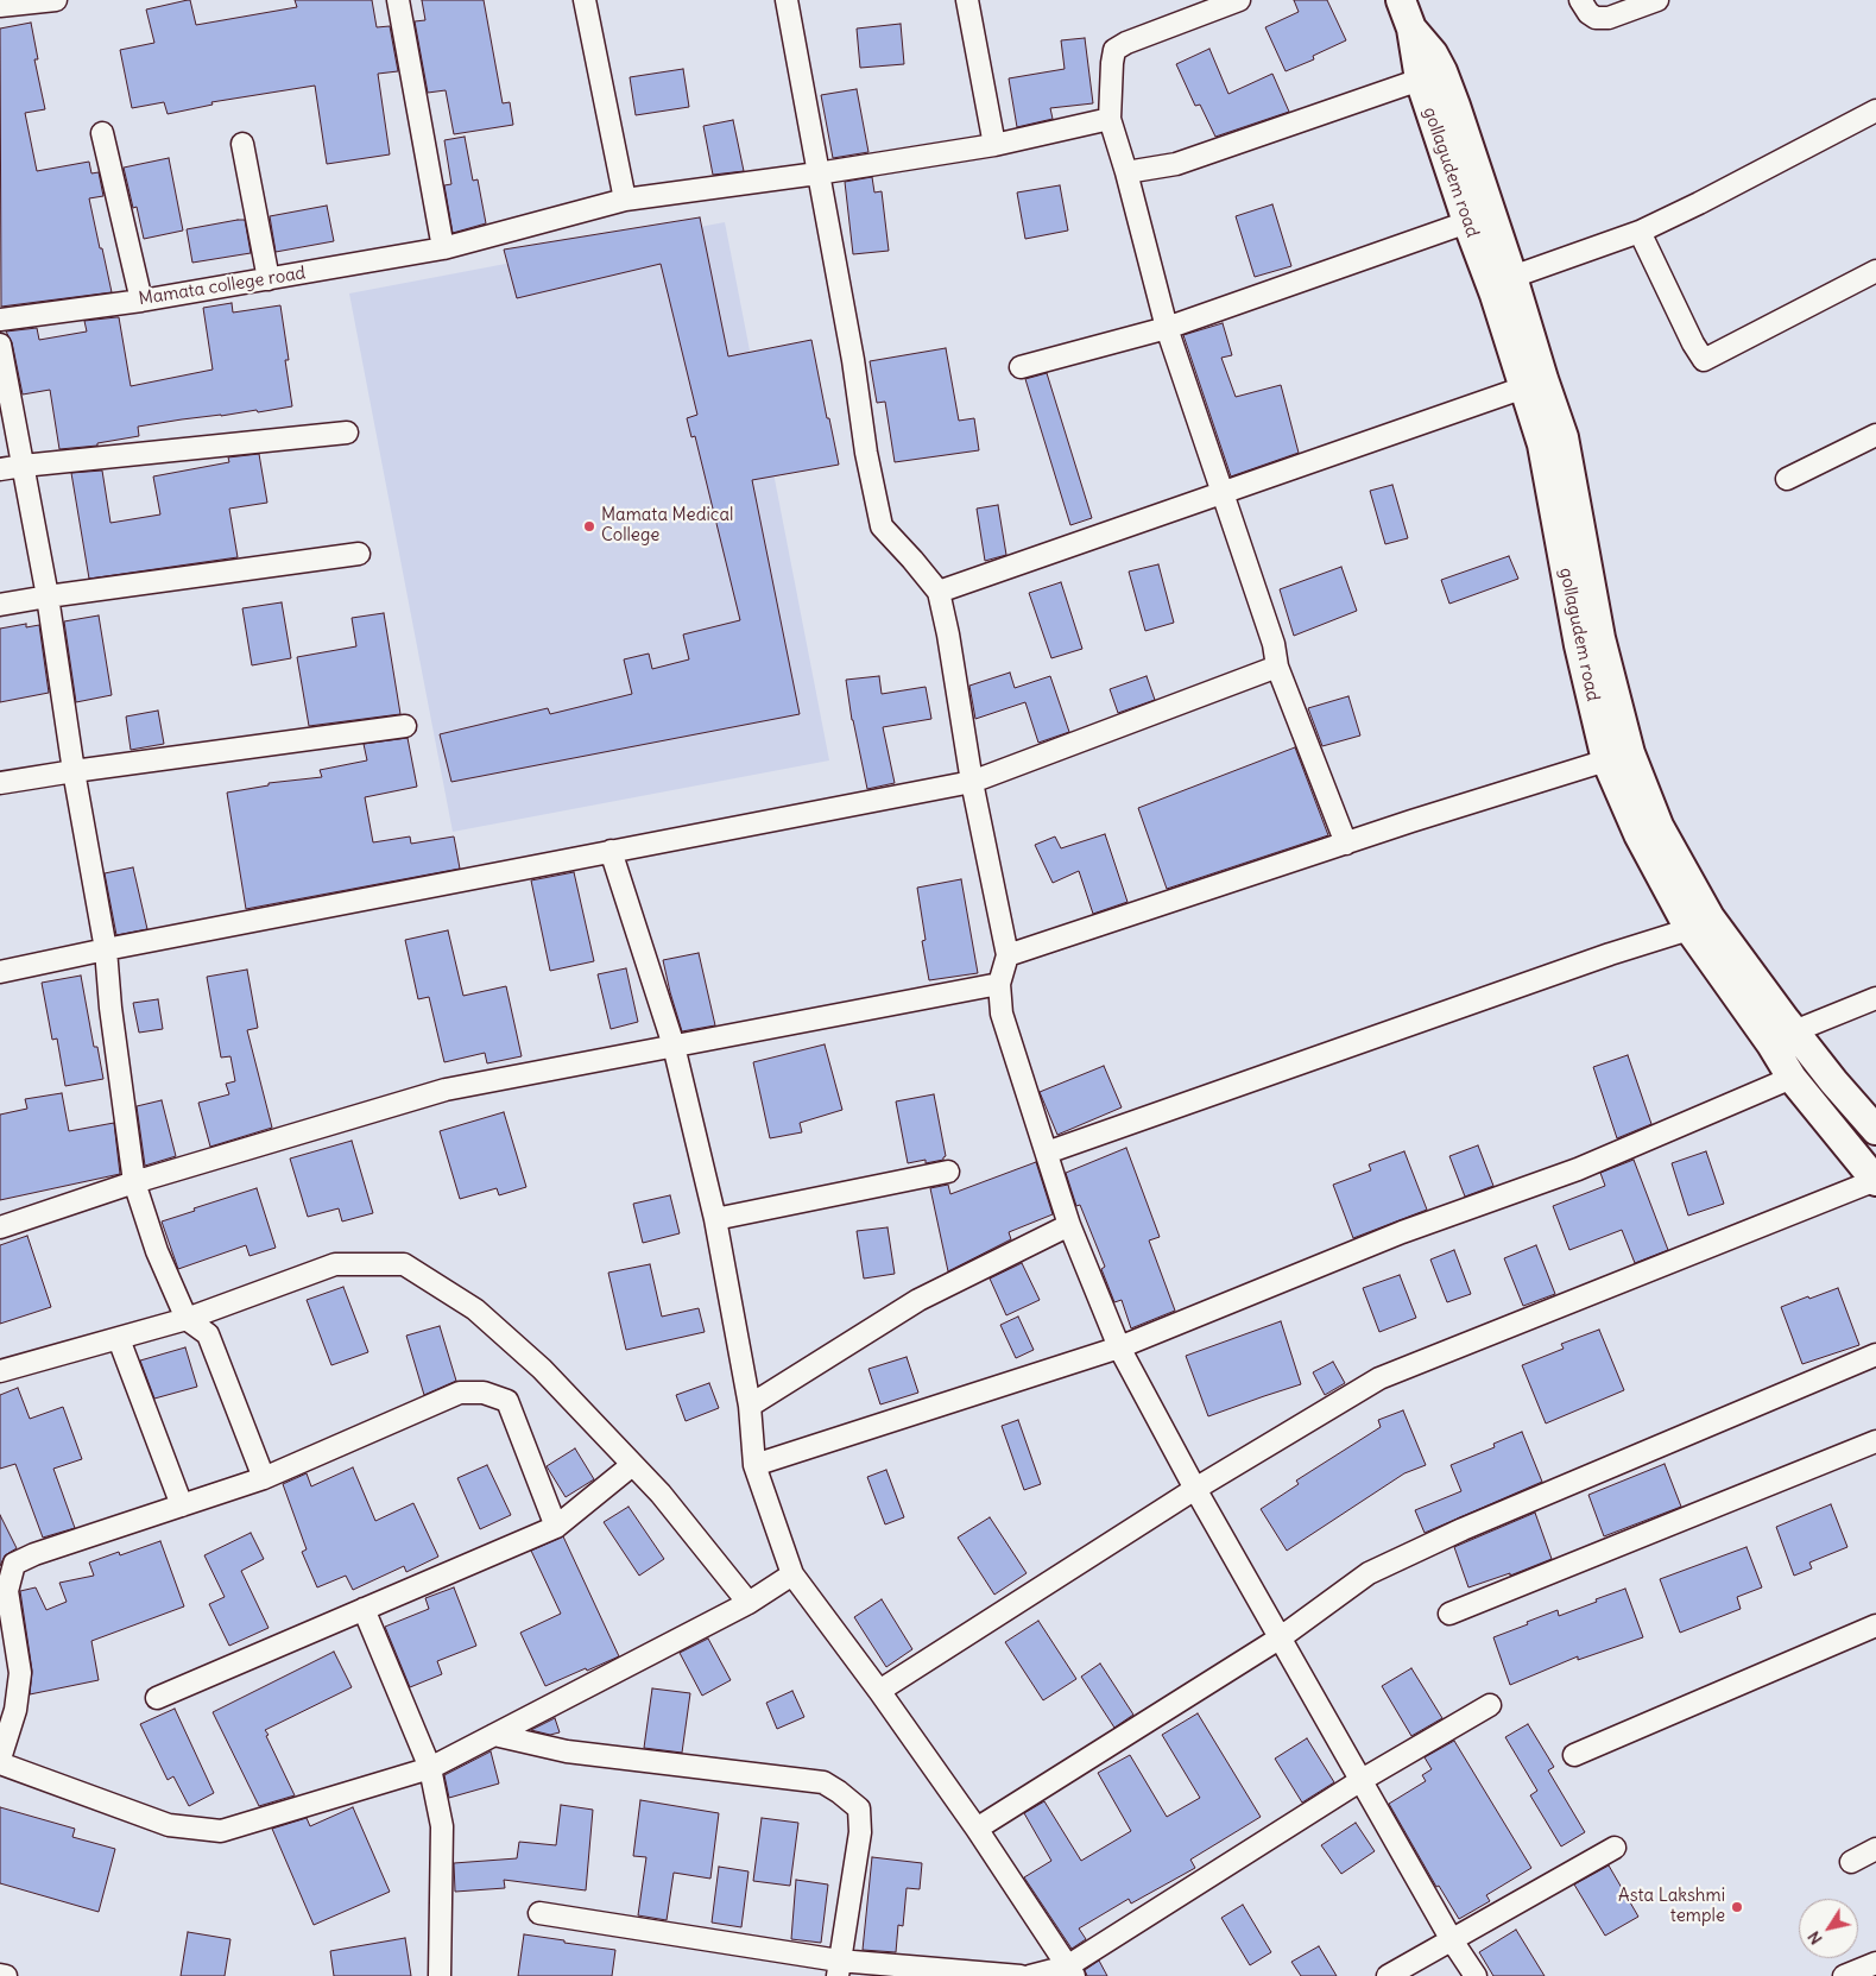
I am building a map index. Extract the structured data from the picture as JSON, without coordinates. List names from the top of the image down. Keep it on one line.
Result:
{"streets":{"street":["gollagudem road","Mamata college road"]},"places":["Mamata Medical College","Asta Lakshmi temple"],"north":"bottom left"}
